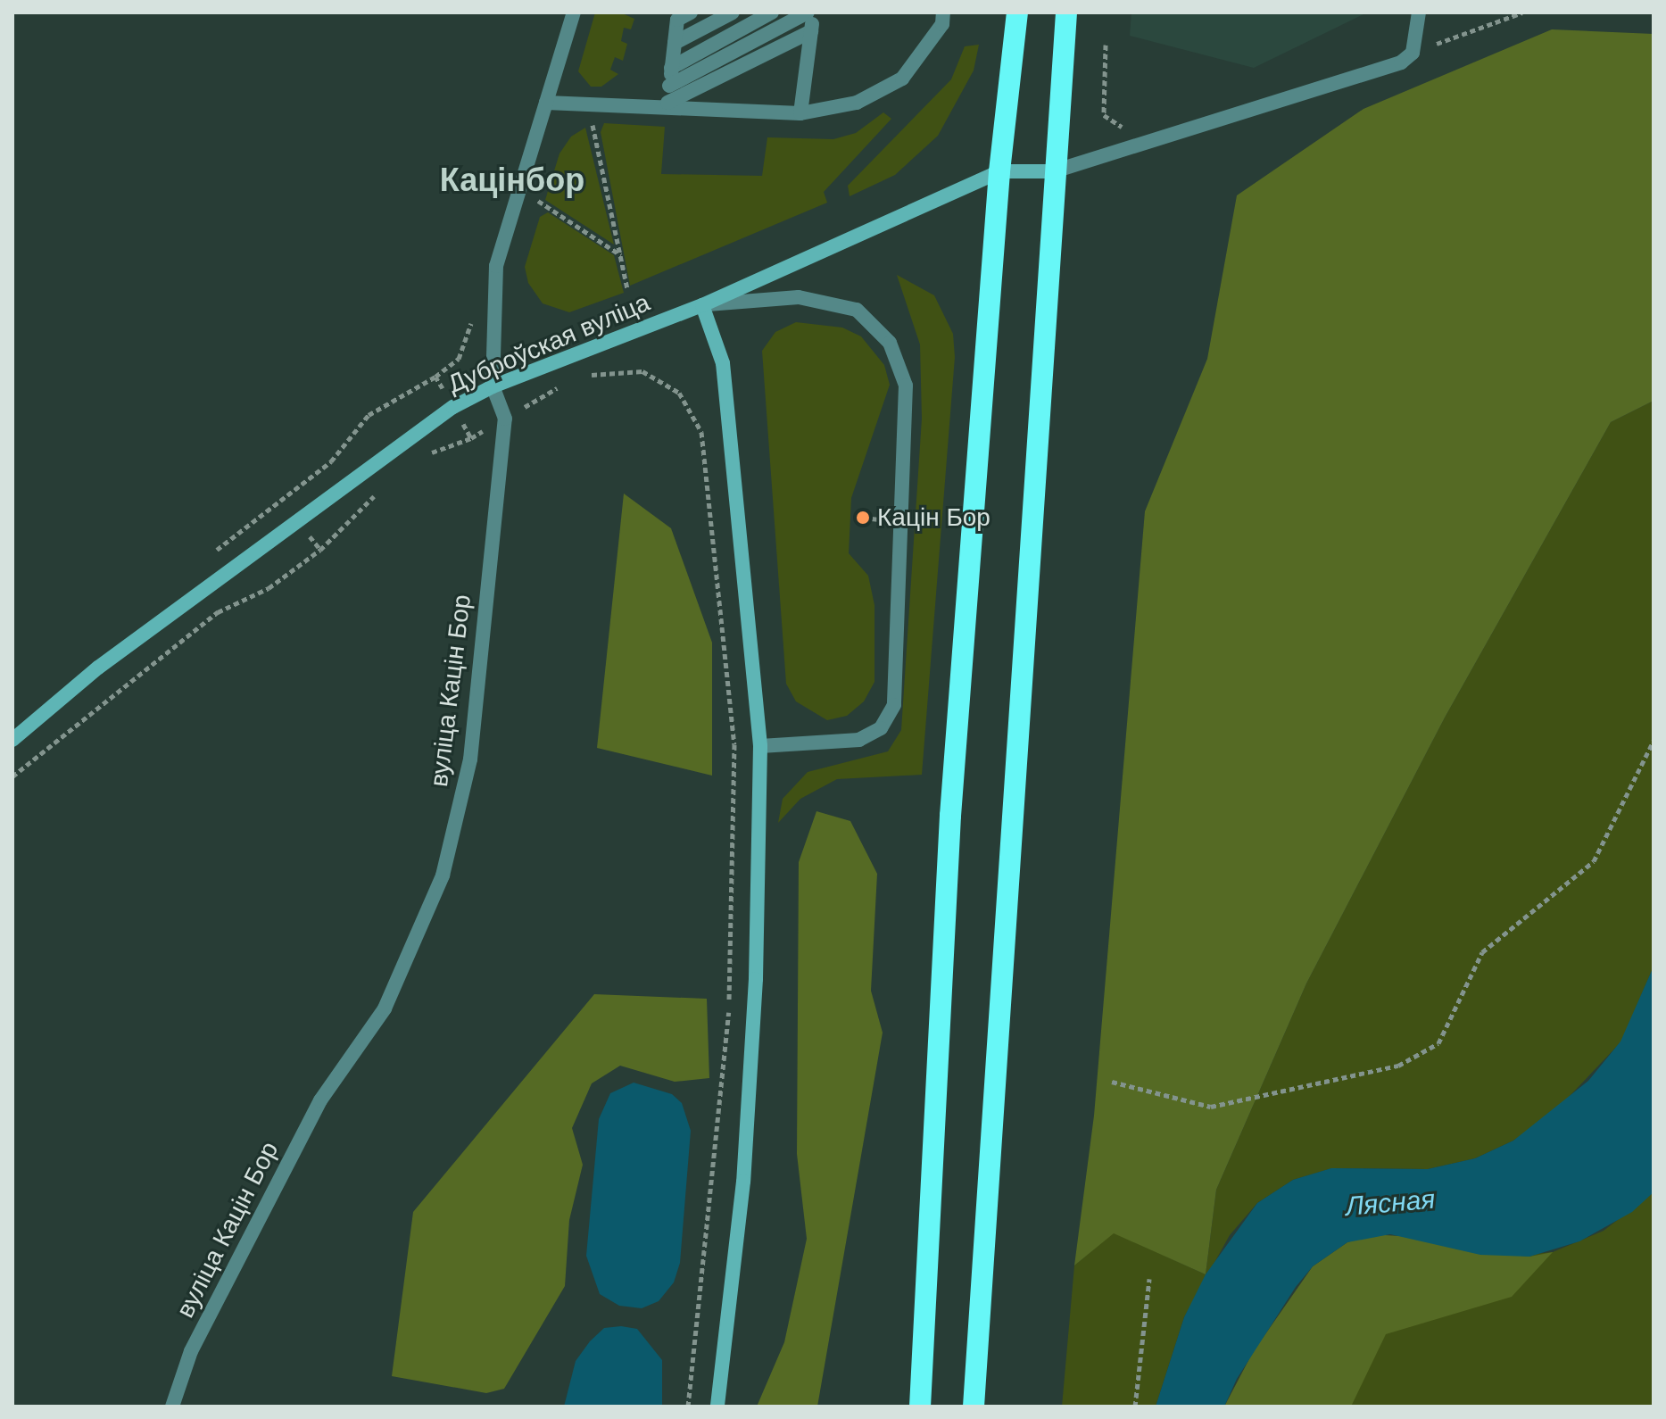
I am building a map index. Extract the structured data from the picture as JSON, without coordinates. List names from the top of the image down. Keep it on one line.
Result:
{"streets":{"main road":["Дуброўская вуліца"],"street":["вуліца Кацін Бор"]},"crossings":[["Дуброўская вуліца","вуліца Кацін Бор"]],"districts":["Кацінбор"],"water":["Лясная"],"places":["Кацін Бор"]}
